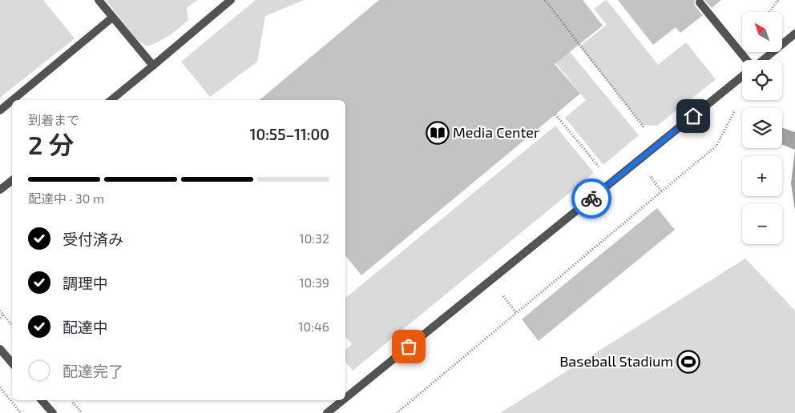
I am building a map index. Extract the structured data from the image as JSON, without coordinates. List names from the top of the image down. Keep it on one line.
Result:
{"places":{"library":["Media Center"],"sports":["Baseball Stadium"]},"north":"top left","page":{"map_buttons":["+","−"],"heading":["2 分","到着まで","10:55–11:00"],"bar":"配達中 · 30 m","list":[["受付済み","10:32"],["調理中","10:39"],["配達中","10:46"],"配達完了"]}}
